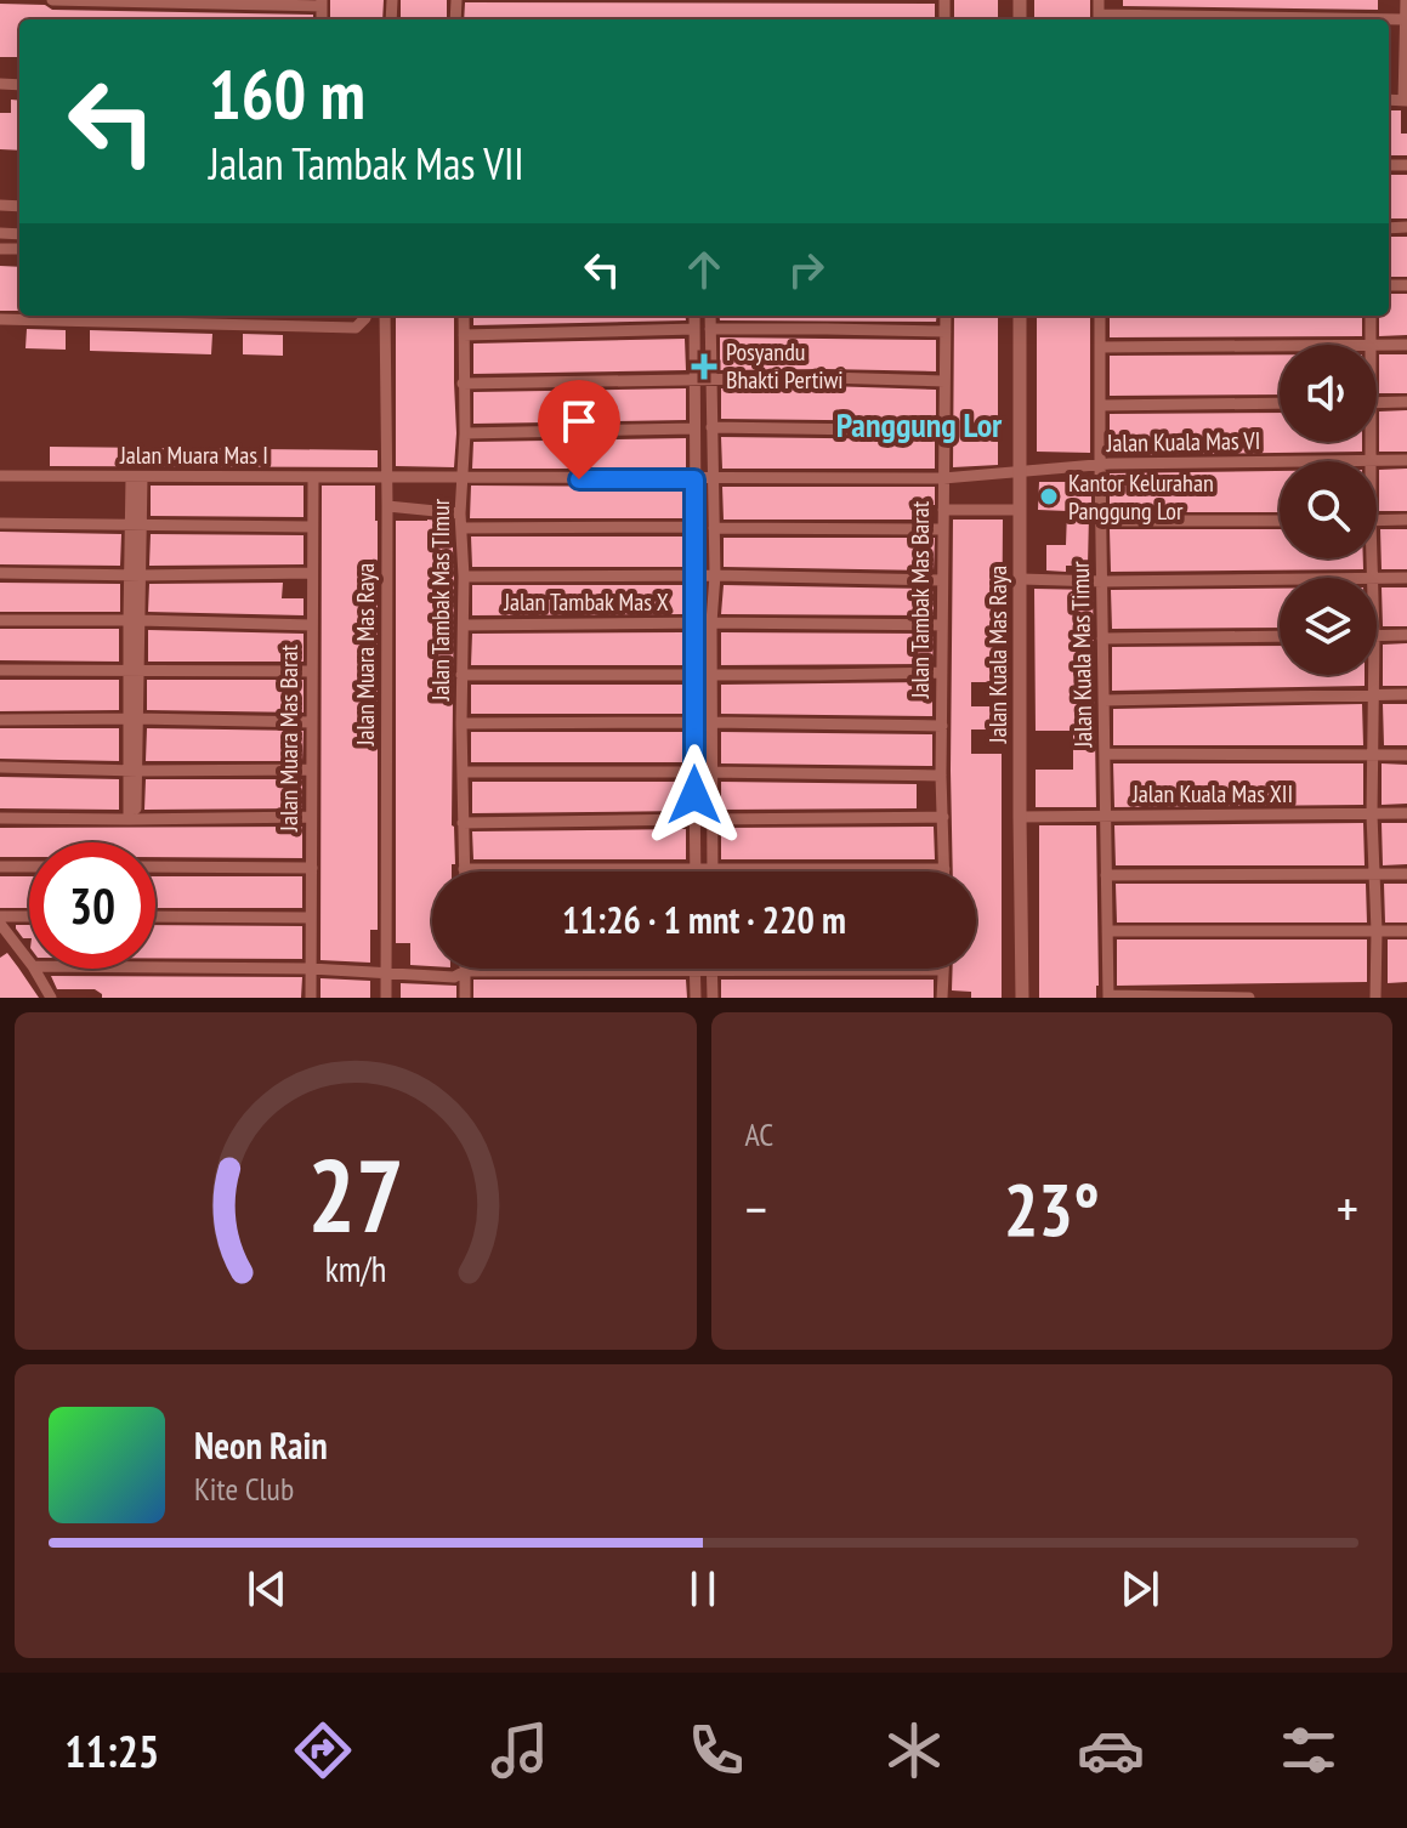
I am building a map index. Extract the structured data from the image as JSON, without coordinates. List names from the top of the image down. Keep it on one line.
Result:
{"streets":{"street":["Jalan Kuala Mas VI","Jalan Muara Mas I","Jalan Tambak Mas TImur","Jalan Tambak Mas Barat","Jalan Tambak Mas X","Jalan Muara Mas Raya","Jalan Kuala Mas Raya","Jalan Kuala Mas Timur","Jalan Muara Mas Barat","Jalan Kuala Mas XII"]},"crossings":[["Jalan Kuala Mas VI","Jalan Muara Mas I"],["Jalan Kuala Mas VI","Jalan Tambak Mas Barat"],["Jalan Kuala Mas VI","Jalan Kuala Mas Raya"],["Jalan Kuala Mas VI","Jalan Kuala Mas Timur"],["Jalan Muara Mas I","Jalan Tambak Mas TImur"],["Jalan Muara Mas I","Jalan Muara Mas Raya"],["Jalan Muara Mas I","Jalan Muara Mas Barat"],["Jalan Tambak Mas TImur","Jalan Tambak Mas X"],["Jalan Tambak Mas Barat","Jalan Tambak Mas X"],["Jalan Kuala Mas Raya","Jalan Kuala Mas XII"],["Jalan Kuala Mas Timur","Jalan Kuala Mas XII"]],"districts":["Panggung Lor"],"places":{"health":["Posyandu Bhakti Pertiwi"],"other":["Kantor Kelurahan Panggung Lor"]},"page":{"turn":["160 m","Jalan Tambak Mas VII"],"limit":"30","trip":"11:26 · 1 mnt · 220 m","tile":"AC","heat":["−","23°","+"],"song":["Neon Rain","Kite Club"],"tabs":"11:25","gauge":["27","km/h"]}}
